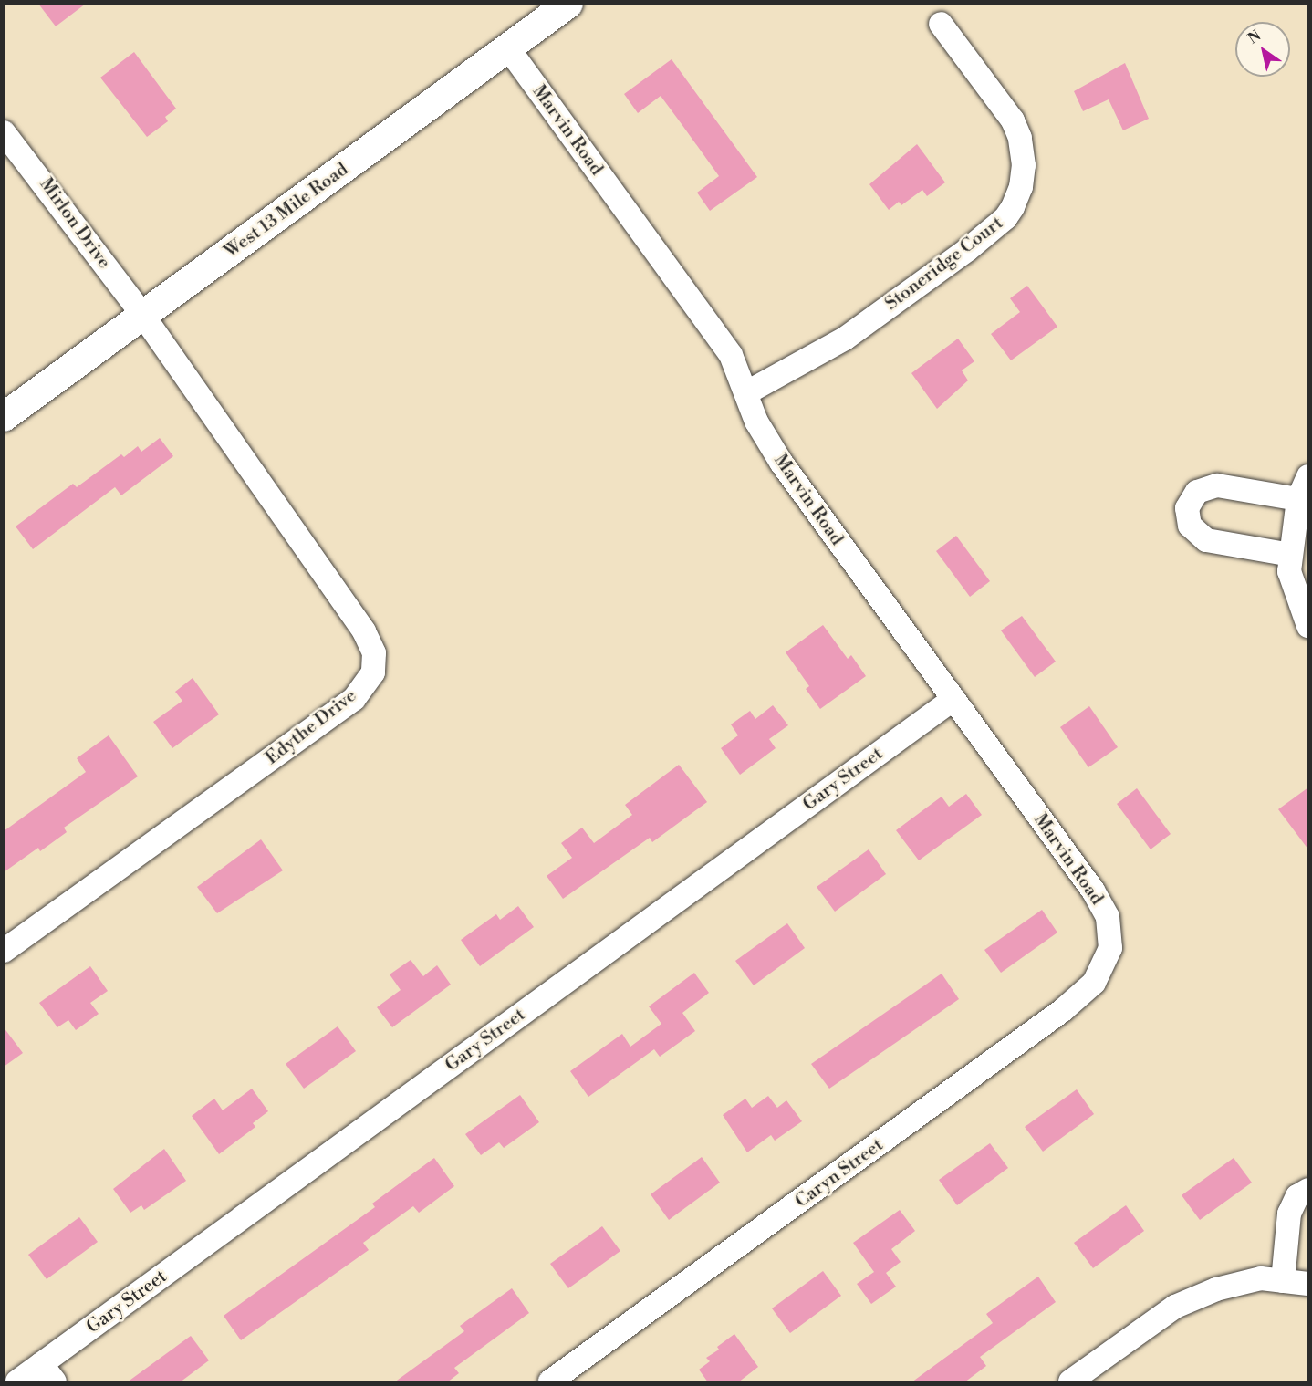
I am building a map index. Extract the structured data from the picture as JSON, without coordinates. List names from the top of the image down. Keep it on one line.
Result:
{"streets":{"street":["Marvin Road","West 13 Mile Road","Mirlon Drive","Stoneridge Court","Edythe Drive","Gary Street","Caryn Street"]},"crossings":[["Marvin Road","West 13 Mile Road"],["Marvin Road","Stoneridge Court"],["Marvin Road","Gary Street"],["Marvin Road","Caryn Street"],["West 13 Mile Road","Mirlon Drive"],["West 13 Mile Road","Edythe Drive"],["Mirlon Drive","Edythe Drive"]],"north":"top left"}
